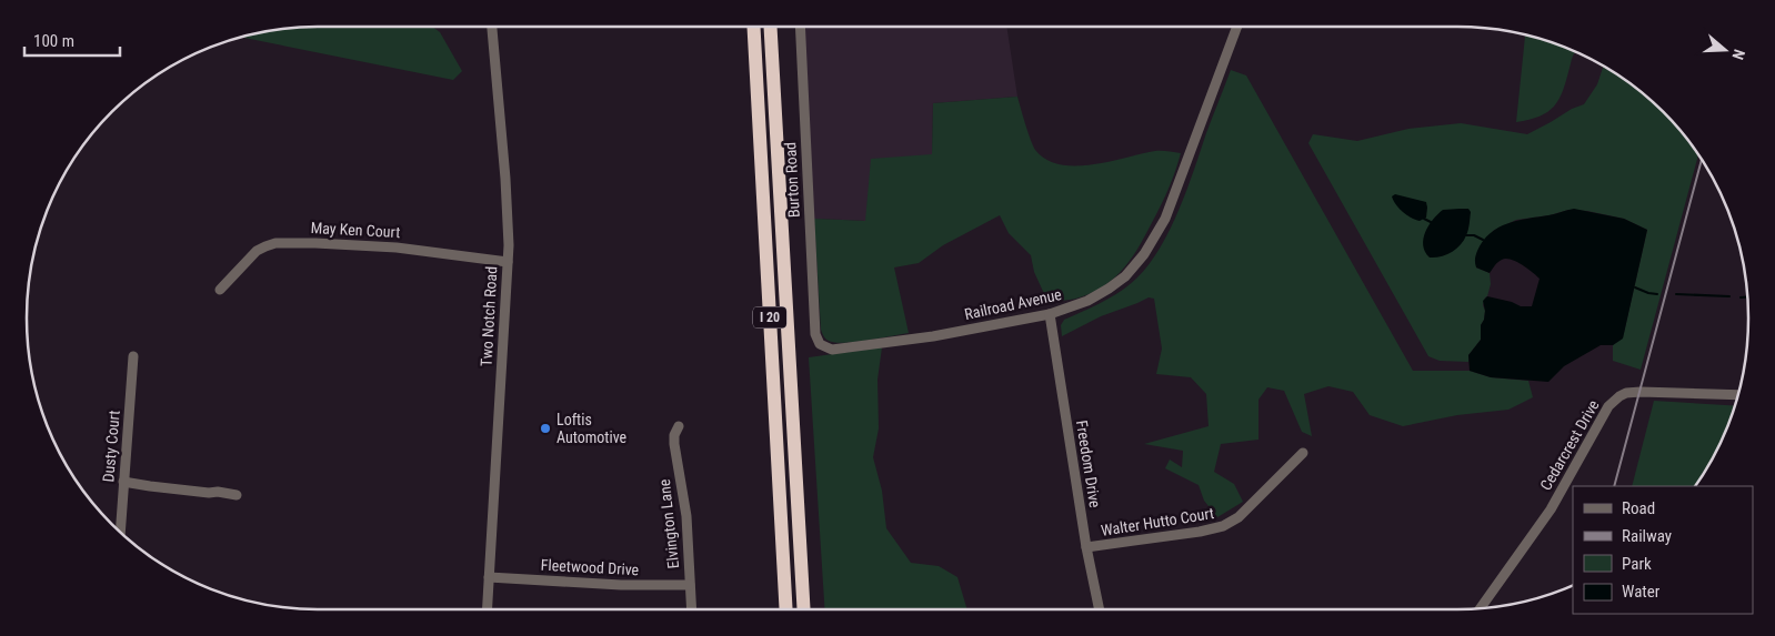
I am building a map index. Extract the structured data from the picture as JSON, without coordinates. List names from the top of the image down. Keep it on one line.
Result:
{"streets":{"highway":["I 20"],"street":["Burton Road","May Ken Court","Railroad Avenue","Two Notch Road","Cedarcrest Drive","Dusty Court","Freedom Drive","Walter Hutto Court","Elvington Lane","Fleetwood Drive"]},"crossings":[["Burton Road","Railroad Avenue"],["May Ken Court","Two Notch Road"],["Railroad Avenue","Freedom Drive"],["Two Notch Road","Fleetwood Drive"],["Freedom Drive","Walter Hutto Court"],["Elvington Lane","Fleetwood Drive"]],"places":["Loftis Automotive"],"legend":["Road","Railway","Park","Water"],"scale_bar":"100 m","north":"right"}
